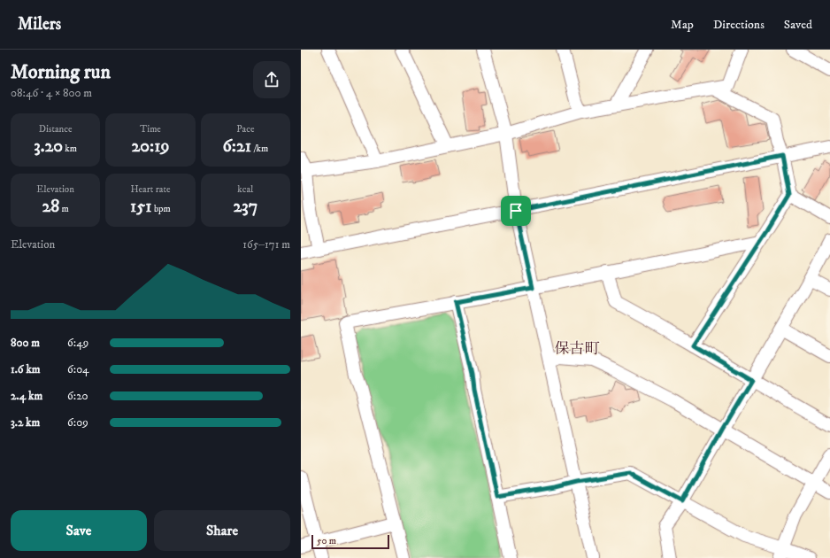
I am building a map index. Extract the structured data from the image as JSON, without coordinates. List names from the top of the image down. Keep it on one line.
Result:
{"districts":["保古町"],"scale_bar":"50 m","page":{"header":"Milers","nav":["Map","Directions","Saved"],"heading":["Morning run","08:46 · 4 × 800 m"],"stats":[["Distance","3.20 km"],["Time","20:19"],["Pace","6:21 /km"],["Elevation","28 m"],["Heart rate","151 bpm"],["kcal","237"]],"chart":["Elevation","165–171 m"],"list":[{"name":"800 m","note":"6:49"},{"name":"1.6 km","note":"6:04"},{"name":"2.4 km","note":"6:20"},{"name":"3.2 km","note":"6:09"}],"buttons":["Save","Share"],"scale":"50 m"}}
